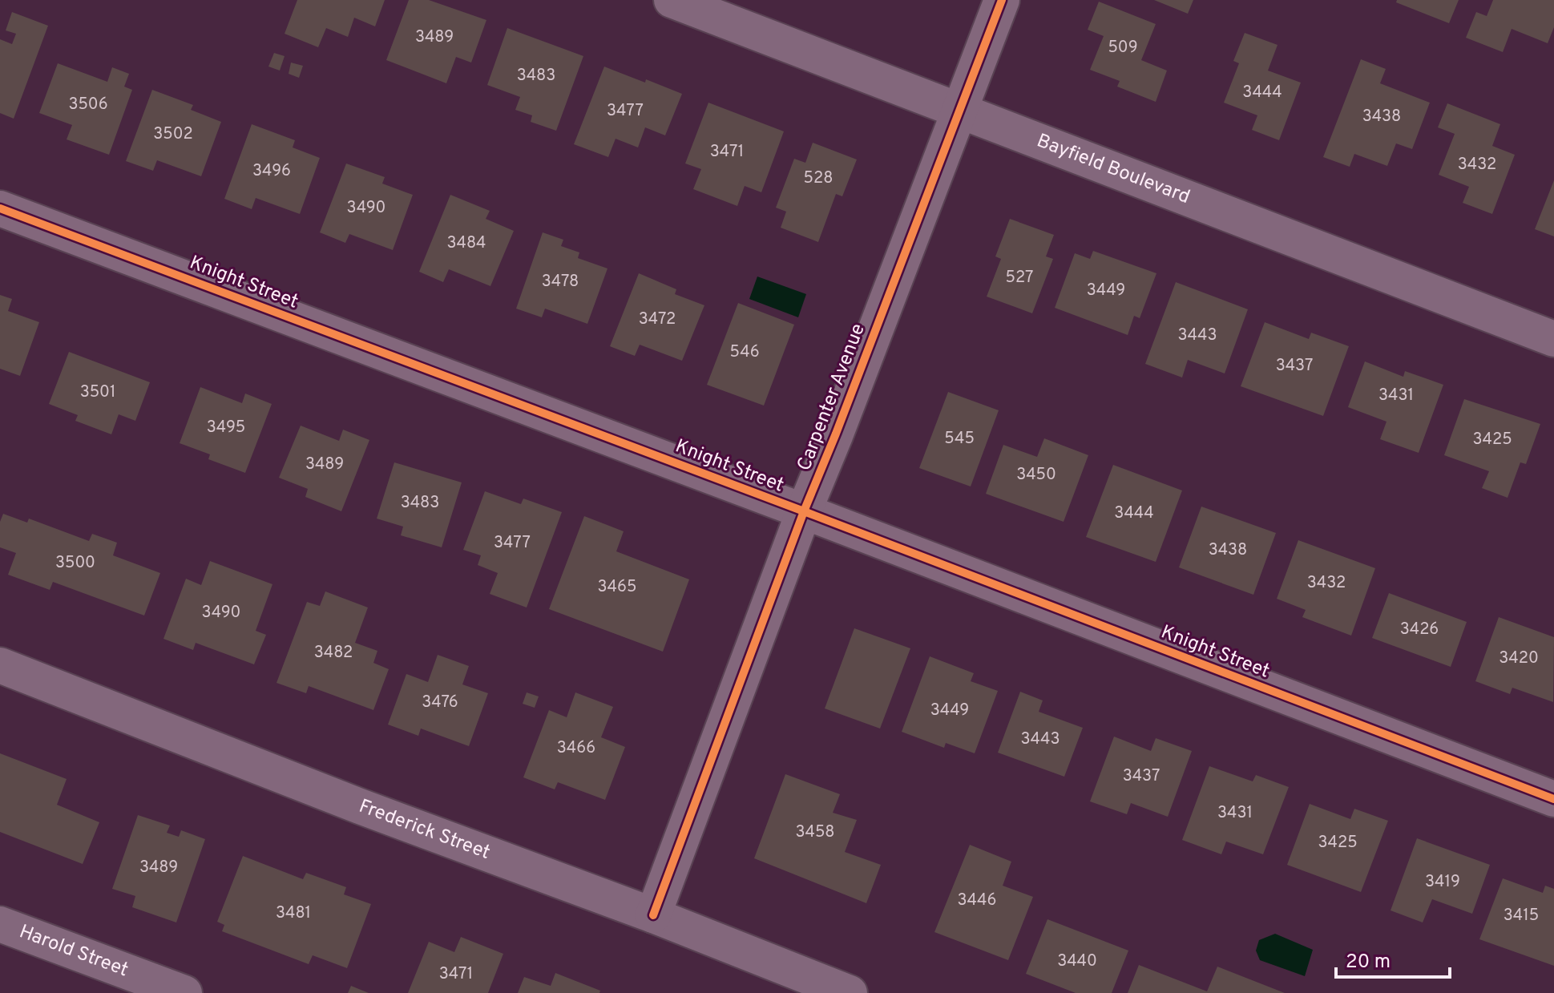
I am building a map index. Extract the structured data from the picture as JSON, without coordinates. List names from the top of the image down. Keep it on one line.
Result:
{"streets":{"street":["Bayfield Boulevard","Knight Street","Carpenter Avenue","Frederick Street","Harold Street"]},"crossings":[["Bayfield Boulevard","Carpenter Avenue"],["Knight Street","Carpenter Avenue"],["Carpenter Avenue","Frederick Street"]],"house_numbers":["3489","509","3483","3444","3506","3477","3438","3502","3471","3432","3496","528","3490","3484","527","3478","3449","3472","3443","546","3437","3501","3431","3495","545","3425","3489","3450","3483","3444","3477","3438","3500","3432","3465","3490","3426","3482","3420","3476","3449","3443","3466","3437","3431","3458","3425","3489","3419","3446","3481","3415","3440","3471"],"scale_bar":"20 m"}
